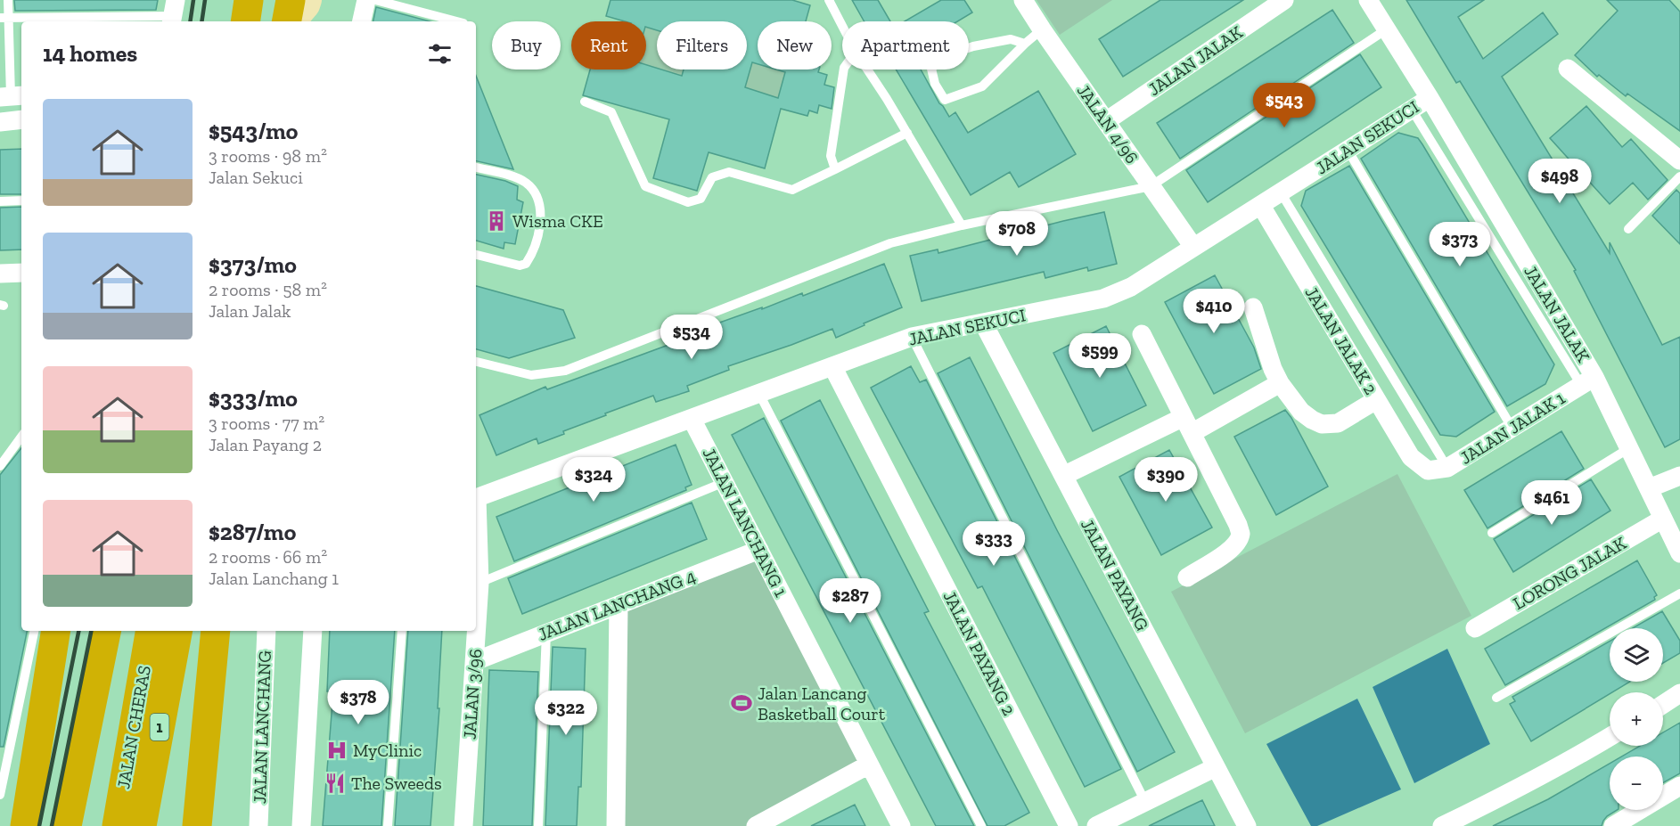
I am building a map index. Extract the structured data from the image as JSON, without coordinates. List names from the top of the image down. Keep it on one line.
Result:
{"streets":{"highway":["JALAN CHERAS","1"],"street":["JALAN JALAK","JALAN 4/96","JALAN SEKUCI","JALAN JALAK 2","JALAN JALAK 1","JALAN LANCHANG 1","LORONG JALAK","JALAN PAYANG","JALAN LANCHANG 4","JALAN PAYANG 2","JALAN 3/96","JALAN LANCHANG"]},"crossings":[["JALAN JALAK","JALAN 4/96"],["JALAN JALAK","JALAN SEKUCI"],["JALAN JALAK","JALAN JALAK 1"],["JALAN JALAK","LORONG JALAK"],["JALAN 4/96","JALAN SEKUCI"],["JALAN SEKUCI","JALAN JALAK 2"],["JALAN SEKUCI","JALAN LANCHANG 1"],["JALAN SEKUCI","JALAN PAYANG"],["JALAN SEKUCI","JALAN PAYANG 2"],["JALAN JALAK 2","JALAN JALAK 1"],["JALAN LANCHANG 1","JALAN LANCHANG 4"],["JALAN LANCHANG 4","JALAN 3/96"]],"places":{"building":["Wisma CKE"],"sports":["Jalan Lancang Basketball Court"],"hospital":["MyClinic"],"restaurant":["The Sweeds"]},"page":{"chip":["Buy","Rent","Filters","New","Apartment"],"heading":"14 homes","price":["$543","$498","$708","$373","$410","$534","$599","$324","$390","$461","$333","$287","$378","$322"],"list":[{"name":"$543/mo","note":"3 rooms · 98 m² · Jalan Sekuci"},{"name":"$373/mo","note":"2 rooms · 58 m² · Jalan Jalak"},{"name":"$333/mo","note":"3 rooms · 77 m² · Jalan Payang 2"},{"name":"$287/mo","note":"2 rooms · 66 m² · Jalan Lanchang 1"}],"map_buttons":["+","−"]}}
